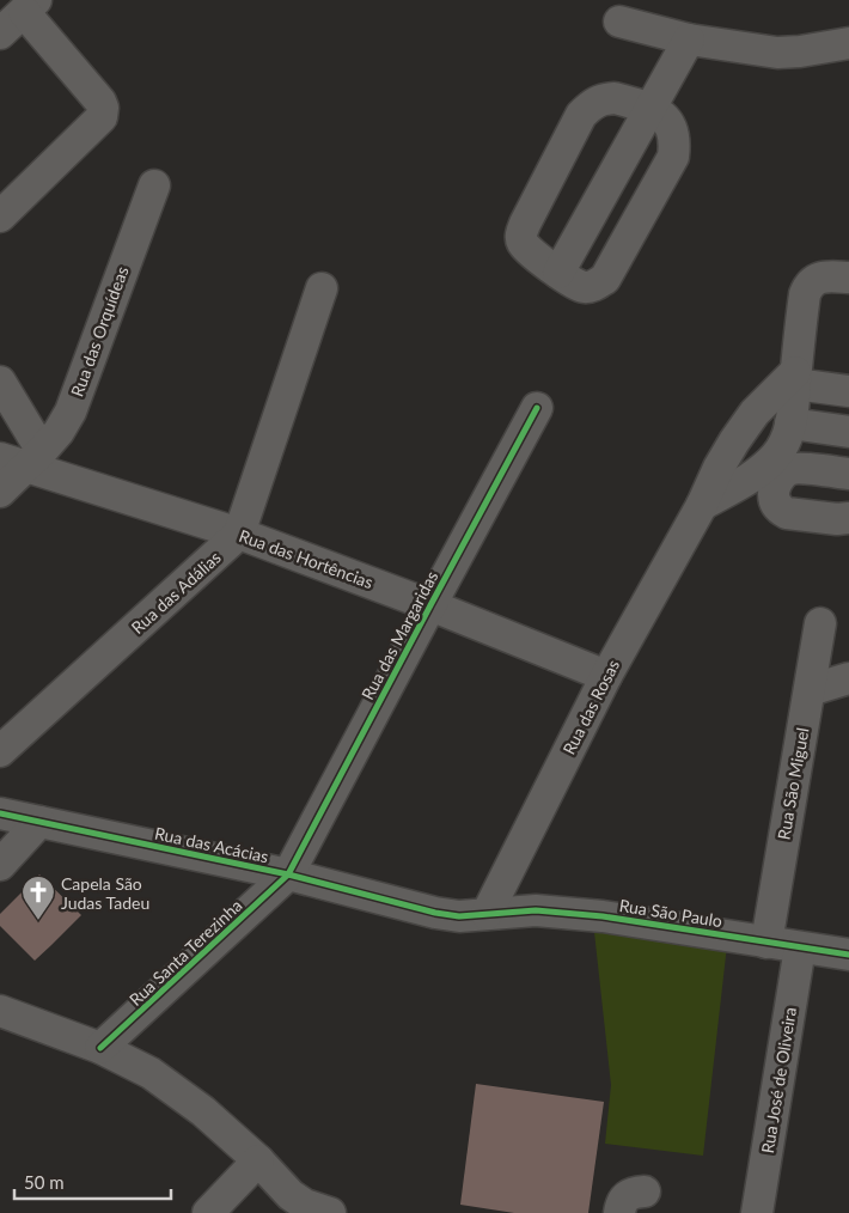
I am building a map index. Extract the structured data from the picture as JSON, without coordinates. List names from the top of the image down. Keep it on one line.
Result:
{"streets":{"street":["Rua das Orquídeas","Rua das Hortências","Rua das Adálias","Rua das Margaridas","Rua das Rosas","Rua São Miguel","Rua das Acácias","Rua São Paulo","Rua Santa Terezinha","Rua José de Oliveira"]},"crossings":[["Rua das Orquídeas","Rua das Hortências"],["Rua das Hortências","Rua das Adálias"],["Rua das Hortências","Rua das Margaridas"],["Rua das Hortências","Rua das Rosas"],["Rua das Margaridas","Rua das Acácias"],["Rua das Margaridas","Rua Santa Terezinha"],["Rua das Rosas","Rua das Acácias"],["Rua das Rosas","Rua São Paulo"],["Rua São Miguel","Rua São Paulo"],["Rua das Acácias","Rua São Paulo"],["Rua das Acácias","Rua Santa Terezinha"],["Rua São Paulo","Rua José de Oliveira"]],"places":{"church":["Capela São Judas Tadeu"]},"scale_bar":"50 m"}
